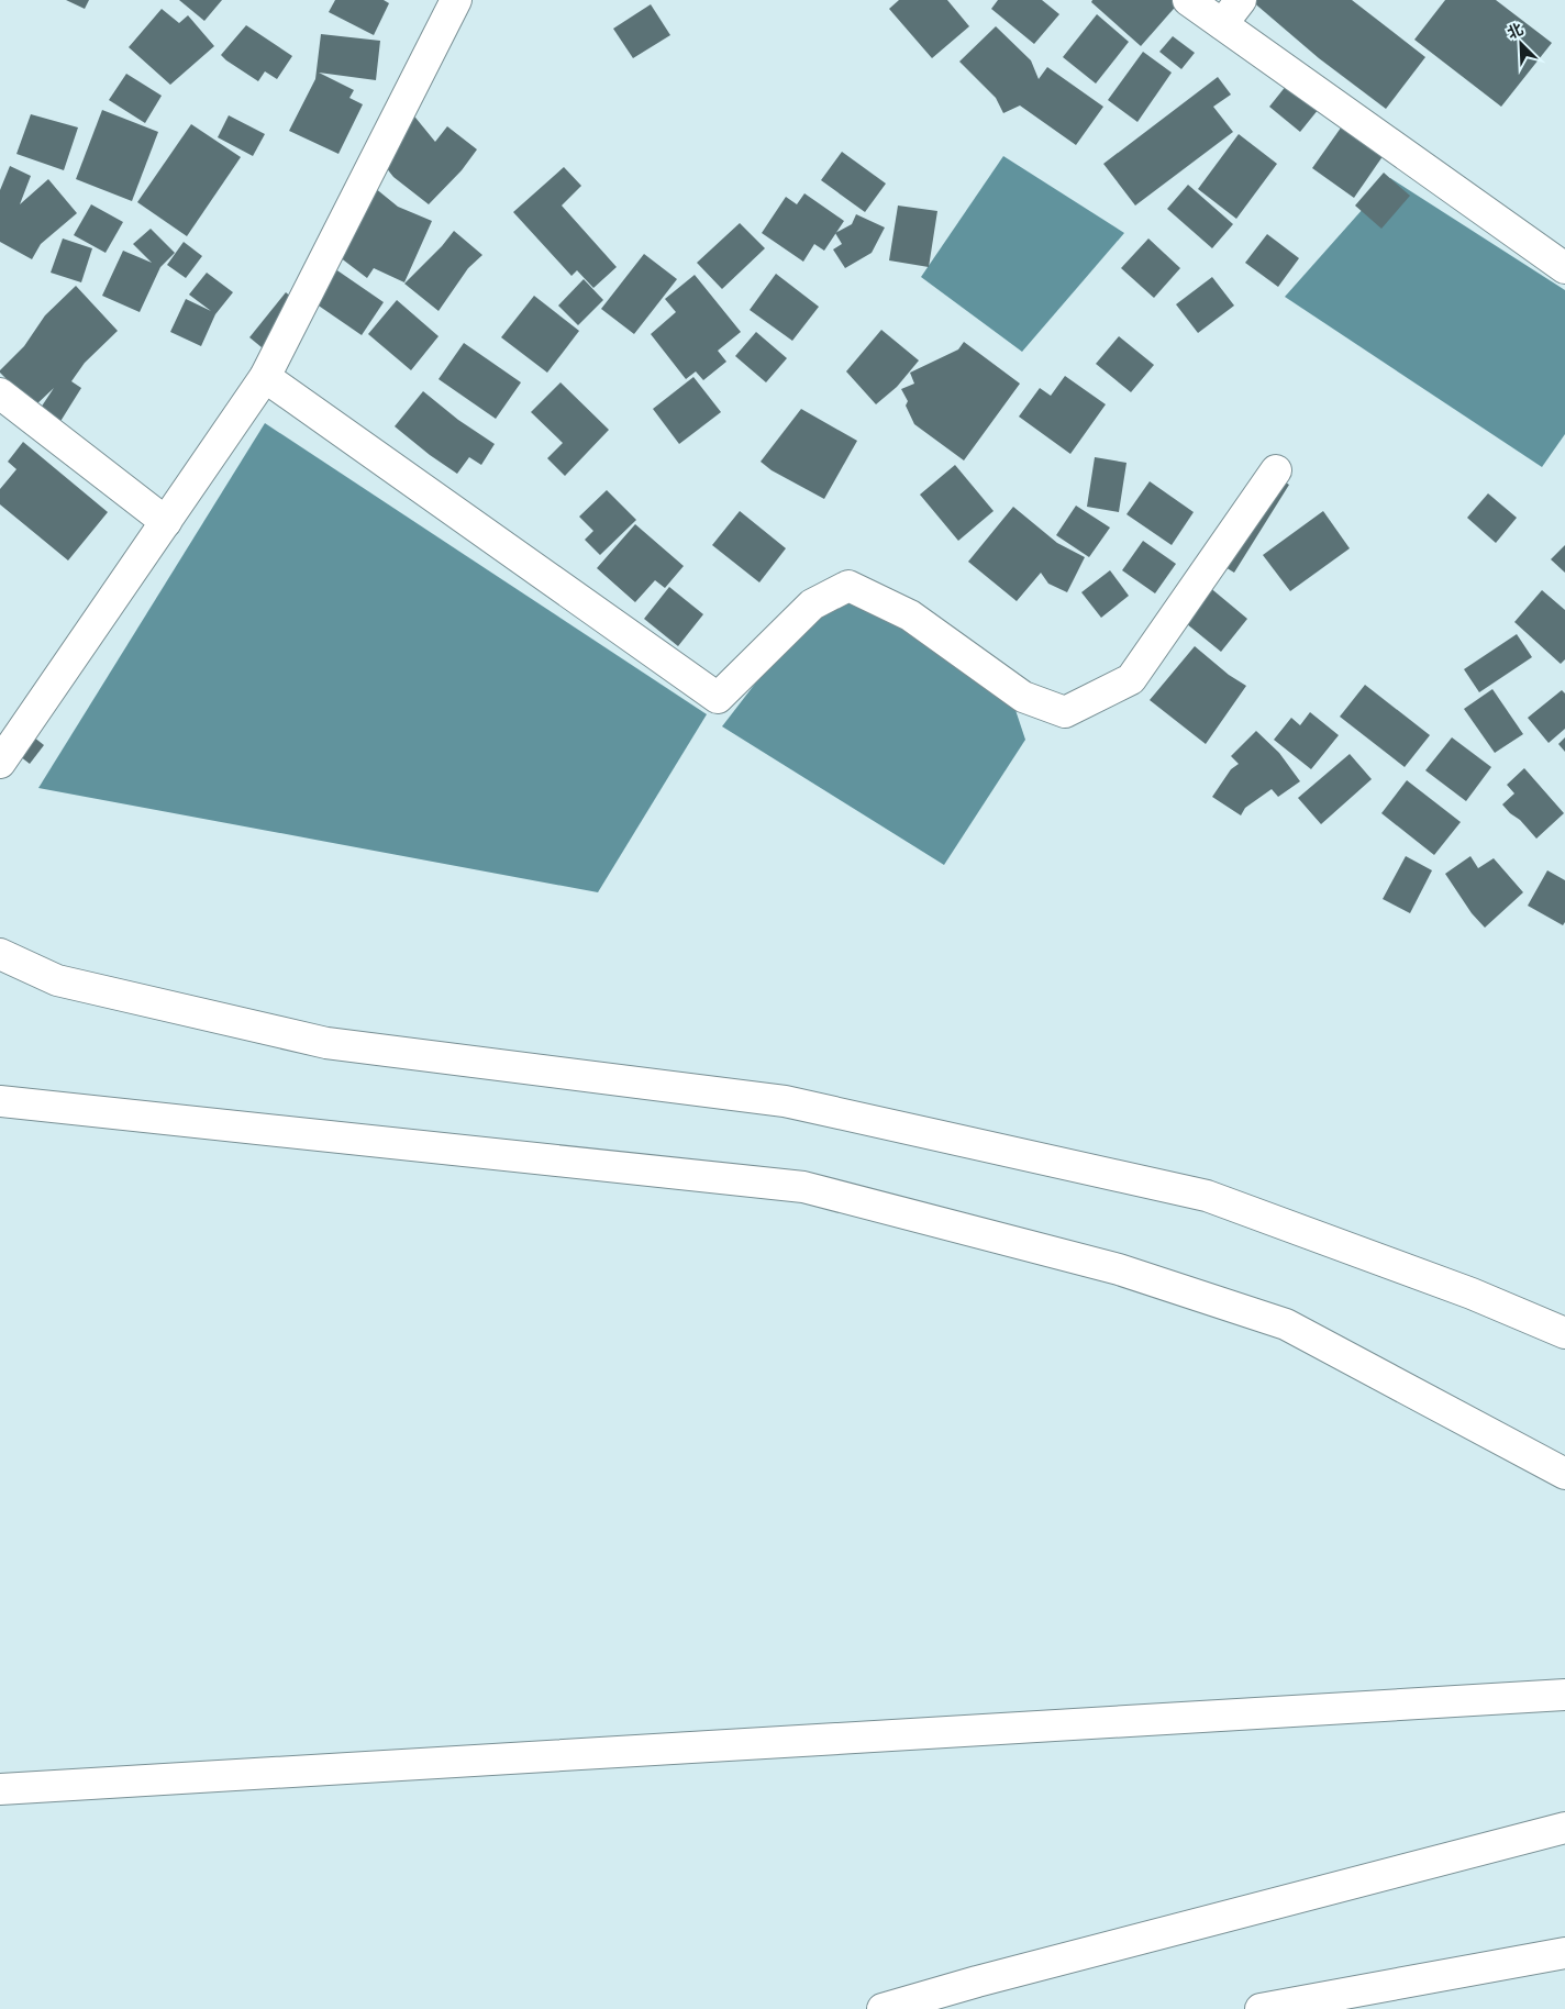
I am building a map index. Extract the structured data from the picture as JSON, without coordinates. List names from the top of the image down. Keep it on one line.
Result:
{"north":"top left"}
